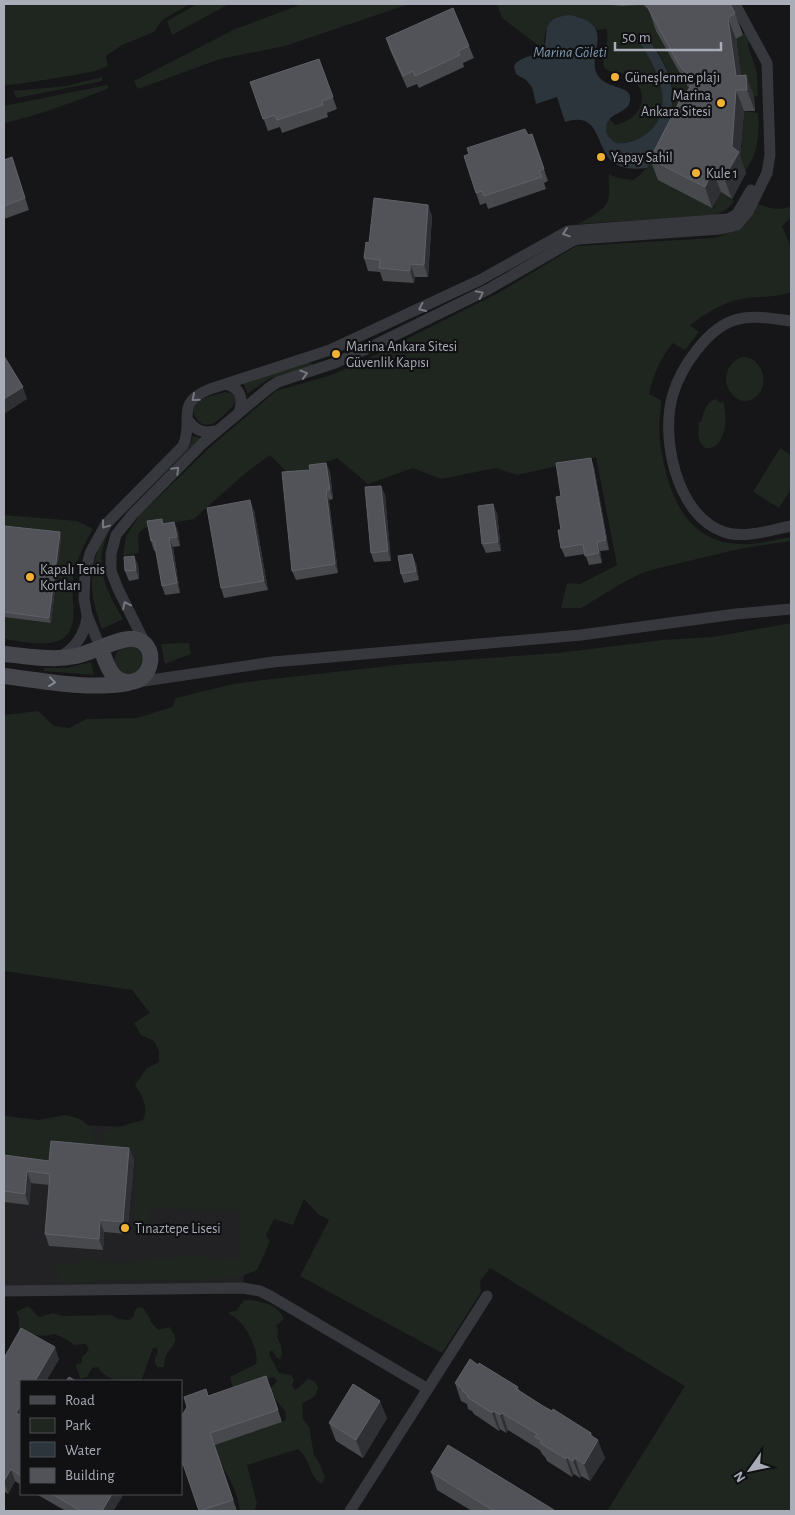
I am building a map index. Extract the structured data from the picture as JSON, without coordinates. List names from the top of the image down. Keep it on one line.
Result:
{"water":["Marina Göleti"],"places":["Güneşlenme plajı","Marina Ankara Sitesi","Yapay Sahil","Kule 1","Marina Ankara Sitesi Güvenlik Kapısı","Kapalı Tenis Kortları","Tınaztepe Lisesi"],"legend":["Road","Park","Water","Building"],"scale_bar":"50 m","north":"bottom left"}
